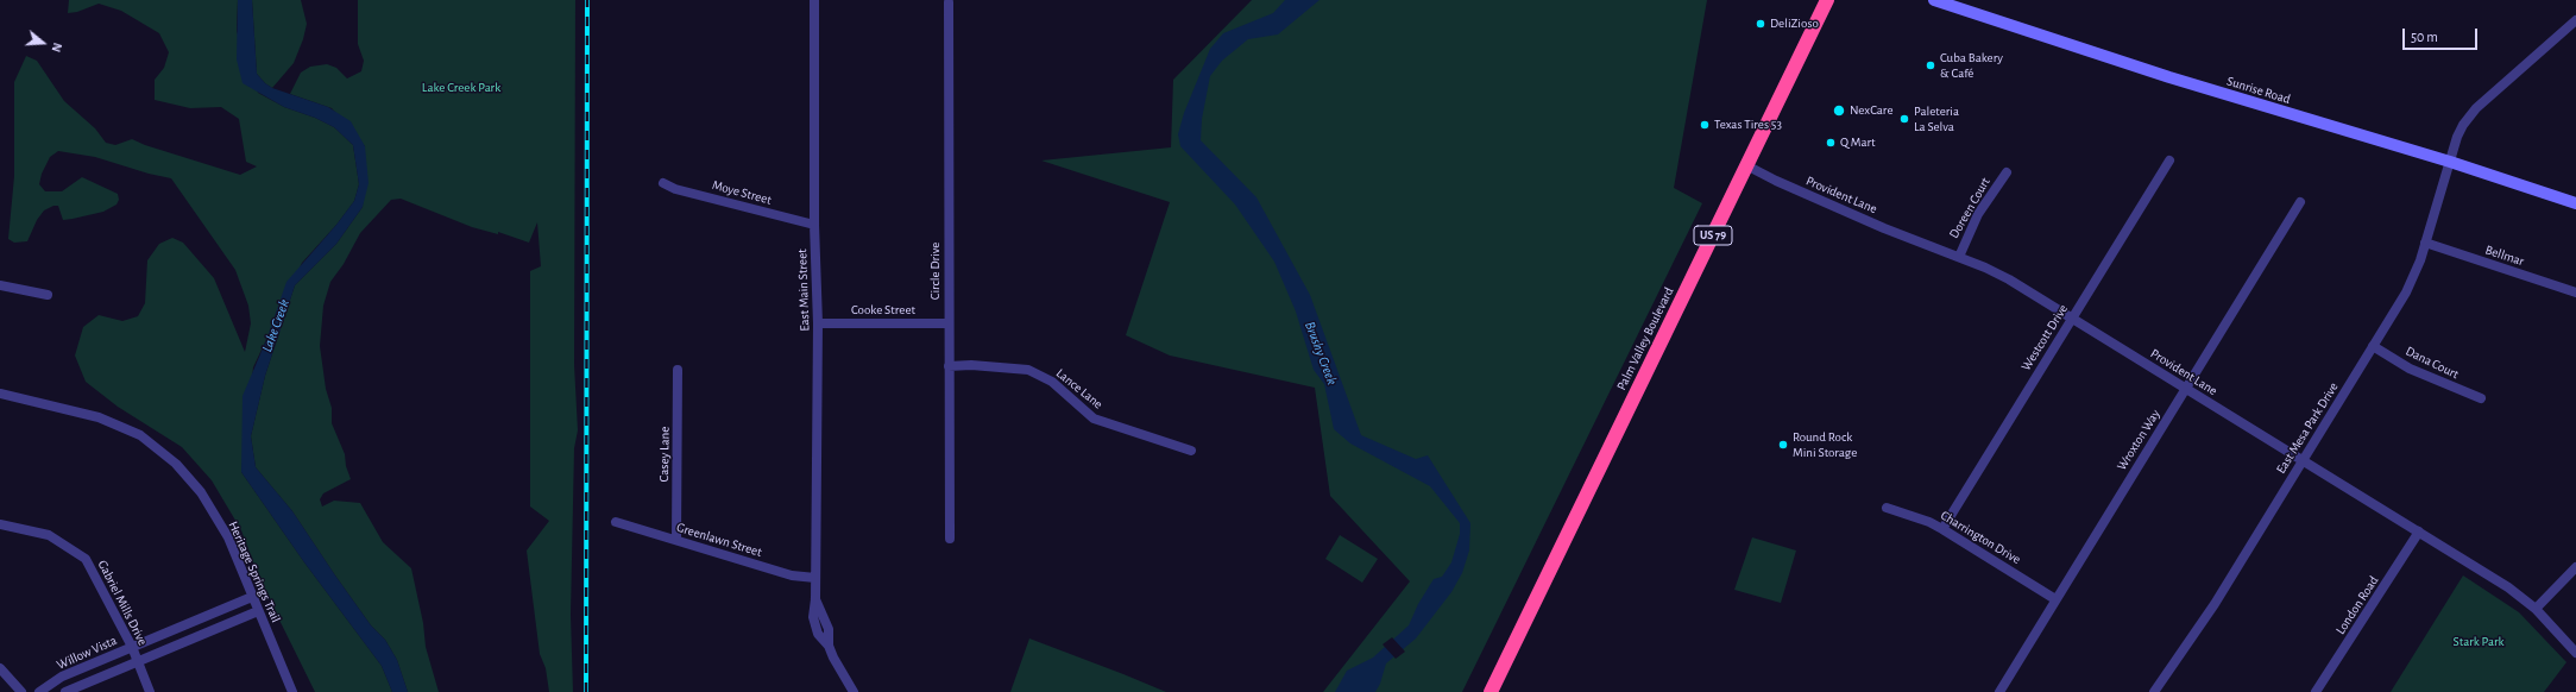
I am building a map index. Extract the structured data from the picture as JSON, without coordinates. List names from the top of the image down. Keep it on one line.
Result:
{"streets":{"highway":["US 79","Palm Valley Boulevard"],"main road":["Sunrise Road"],"street":["Moye Street","Provident Lane","Doreen Court","Bellmar","Circle Drive","East Main Street","Cooke Street","Westcott Drive","Dana Court","Lance Lane","East Mesa Park Drive","Wroxton Way","Casey Lane","Charrington Drive","Greenlawn Street","Heritage Springs Trail","Gabriel Mills Drive","London Road","Willow Vista"]},"crossings":[["Sunrise Road","East Mesa Park Drive"],["Moye Street","East Main Street"],["Provident Lane","Doreen Court"],["Provident Lane","Westcott Drive"],["Provident Lane","Palm Valley Boulevard"],["Provident Lane","East Mesa Park Drive"],["Provident Lane","Wroxton Way"],["Provident Lane","London Road"],["Bellmar","East Mesa Park Drive"],["Circle Drive","Cooke Street"],["Circle Drive","Lance Lane"],["East Main Street","Cooke Street"],["East Main Street","Greenlawn Street"],["Westcott Drive","Charrington Drive"],["Dana Court","East Mesa Park Drive"],["Wroxton Way","Charrington Drive"],["Casey Lane","Greenlawn Street"],["Heritage Springs Trail","Willow Vista"],["Gabriel Mills Drive","Willow Vista"]],"water":["Lake Creek","Brushy Creek"],"parks":["Lake Creek Park","Stark Park"],"places":["DeliZioso","Cuba Bakery & Café","NexCare","Paleteria La Selva","Texas Tires 53","Q Mart","Round Rock Mini Storage"],"scale_bar":"50 m","north":"right"}
